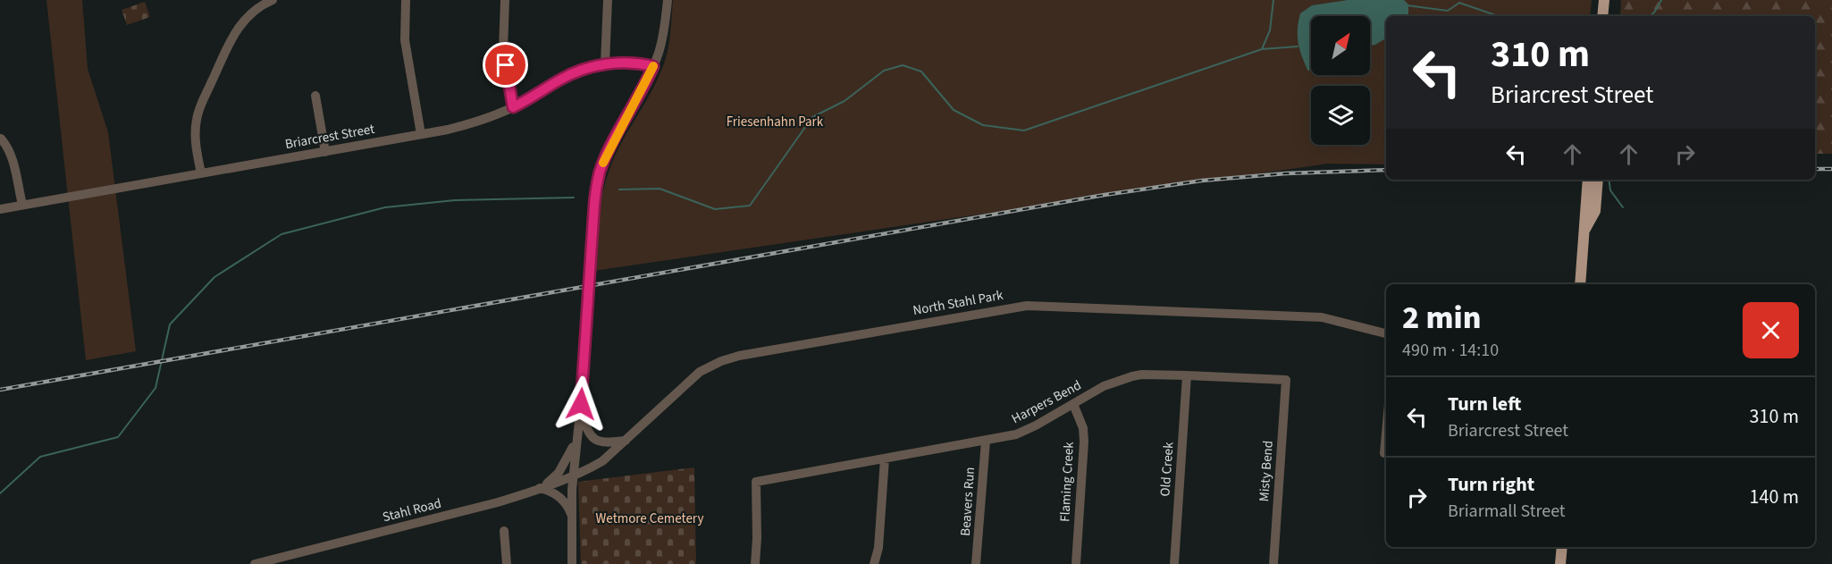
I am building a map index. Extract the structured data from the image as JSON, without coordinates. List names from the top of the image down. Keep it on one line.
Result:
{"streets":{"street":["Briarcrest Street","North Stahl Park","Harpers Bend","Old Creek","Misty Bend","Flaming Creek","Beavers Run","Stahl Road"]},"crossings":[["North Stahl Park","Stahl Road"],["Harpers Bend","Old Creek"],["Harpers Bend","Misty Bend"],["Harpers Bend","Flaming Creek"],["Harpers Bend","Beavers Run"]],"parks":["Friesenhahn Park","Wetmore Cemetery"],"north":"top right","page":{"turn":["310 m","Briarcrest Street"],"heading":["2 min","490 m · 14:10"],"list":[{"name":"Turn left","note":"Briarcrest Street","value":"310 m"},{"name":"Turn right","note":"Briarmall Street","value":"140 m"}]}}
